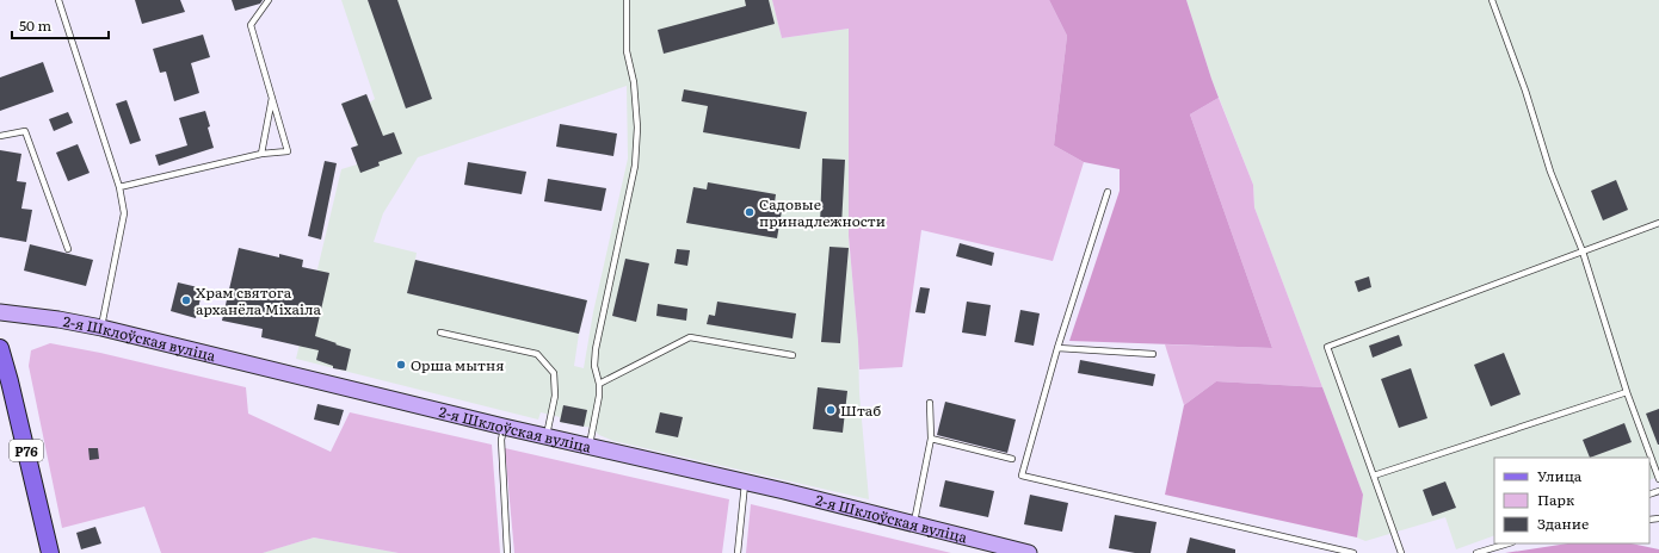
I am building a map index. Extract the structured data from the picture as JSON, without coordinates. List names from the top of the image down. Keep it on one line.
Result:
{"streets":{"main road":["Р76"],"street":["2-я Шклоўская вуліца"]},"places":["Садовые принадлежности","Храм святога арханёла Міхаіла","Орша мытня","Штаб"],"legend":["Улица","Парк","Здание"],"scale_bar":"50 m"}
